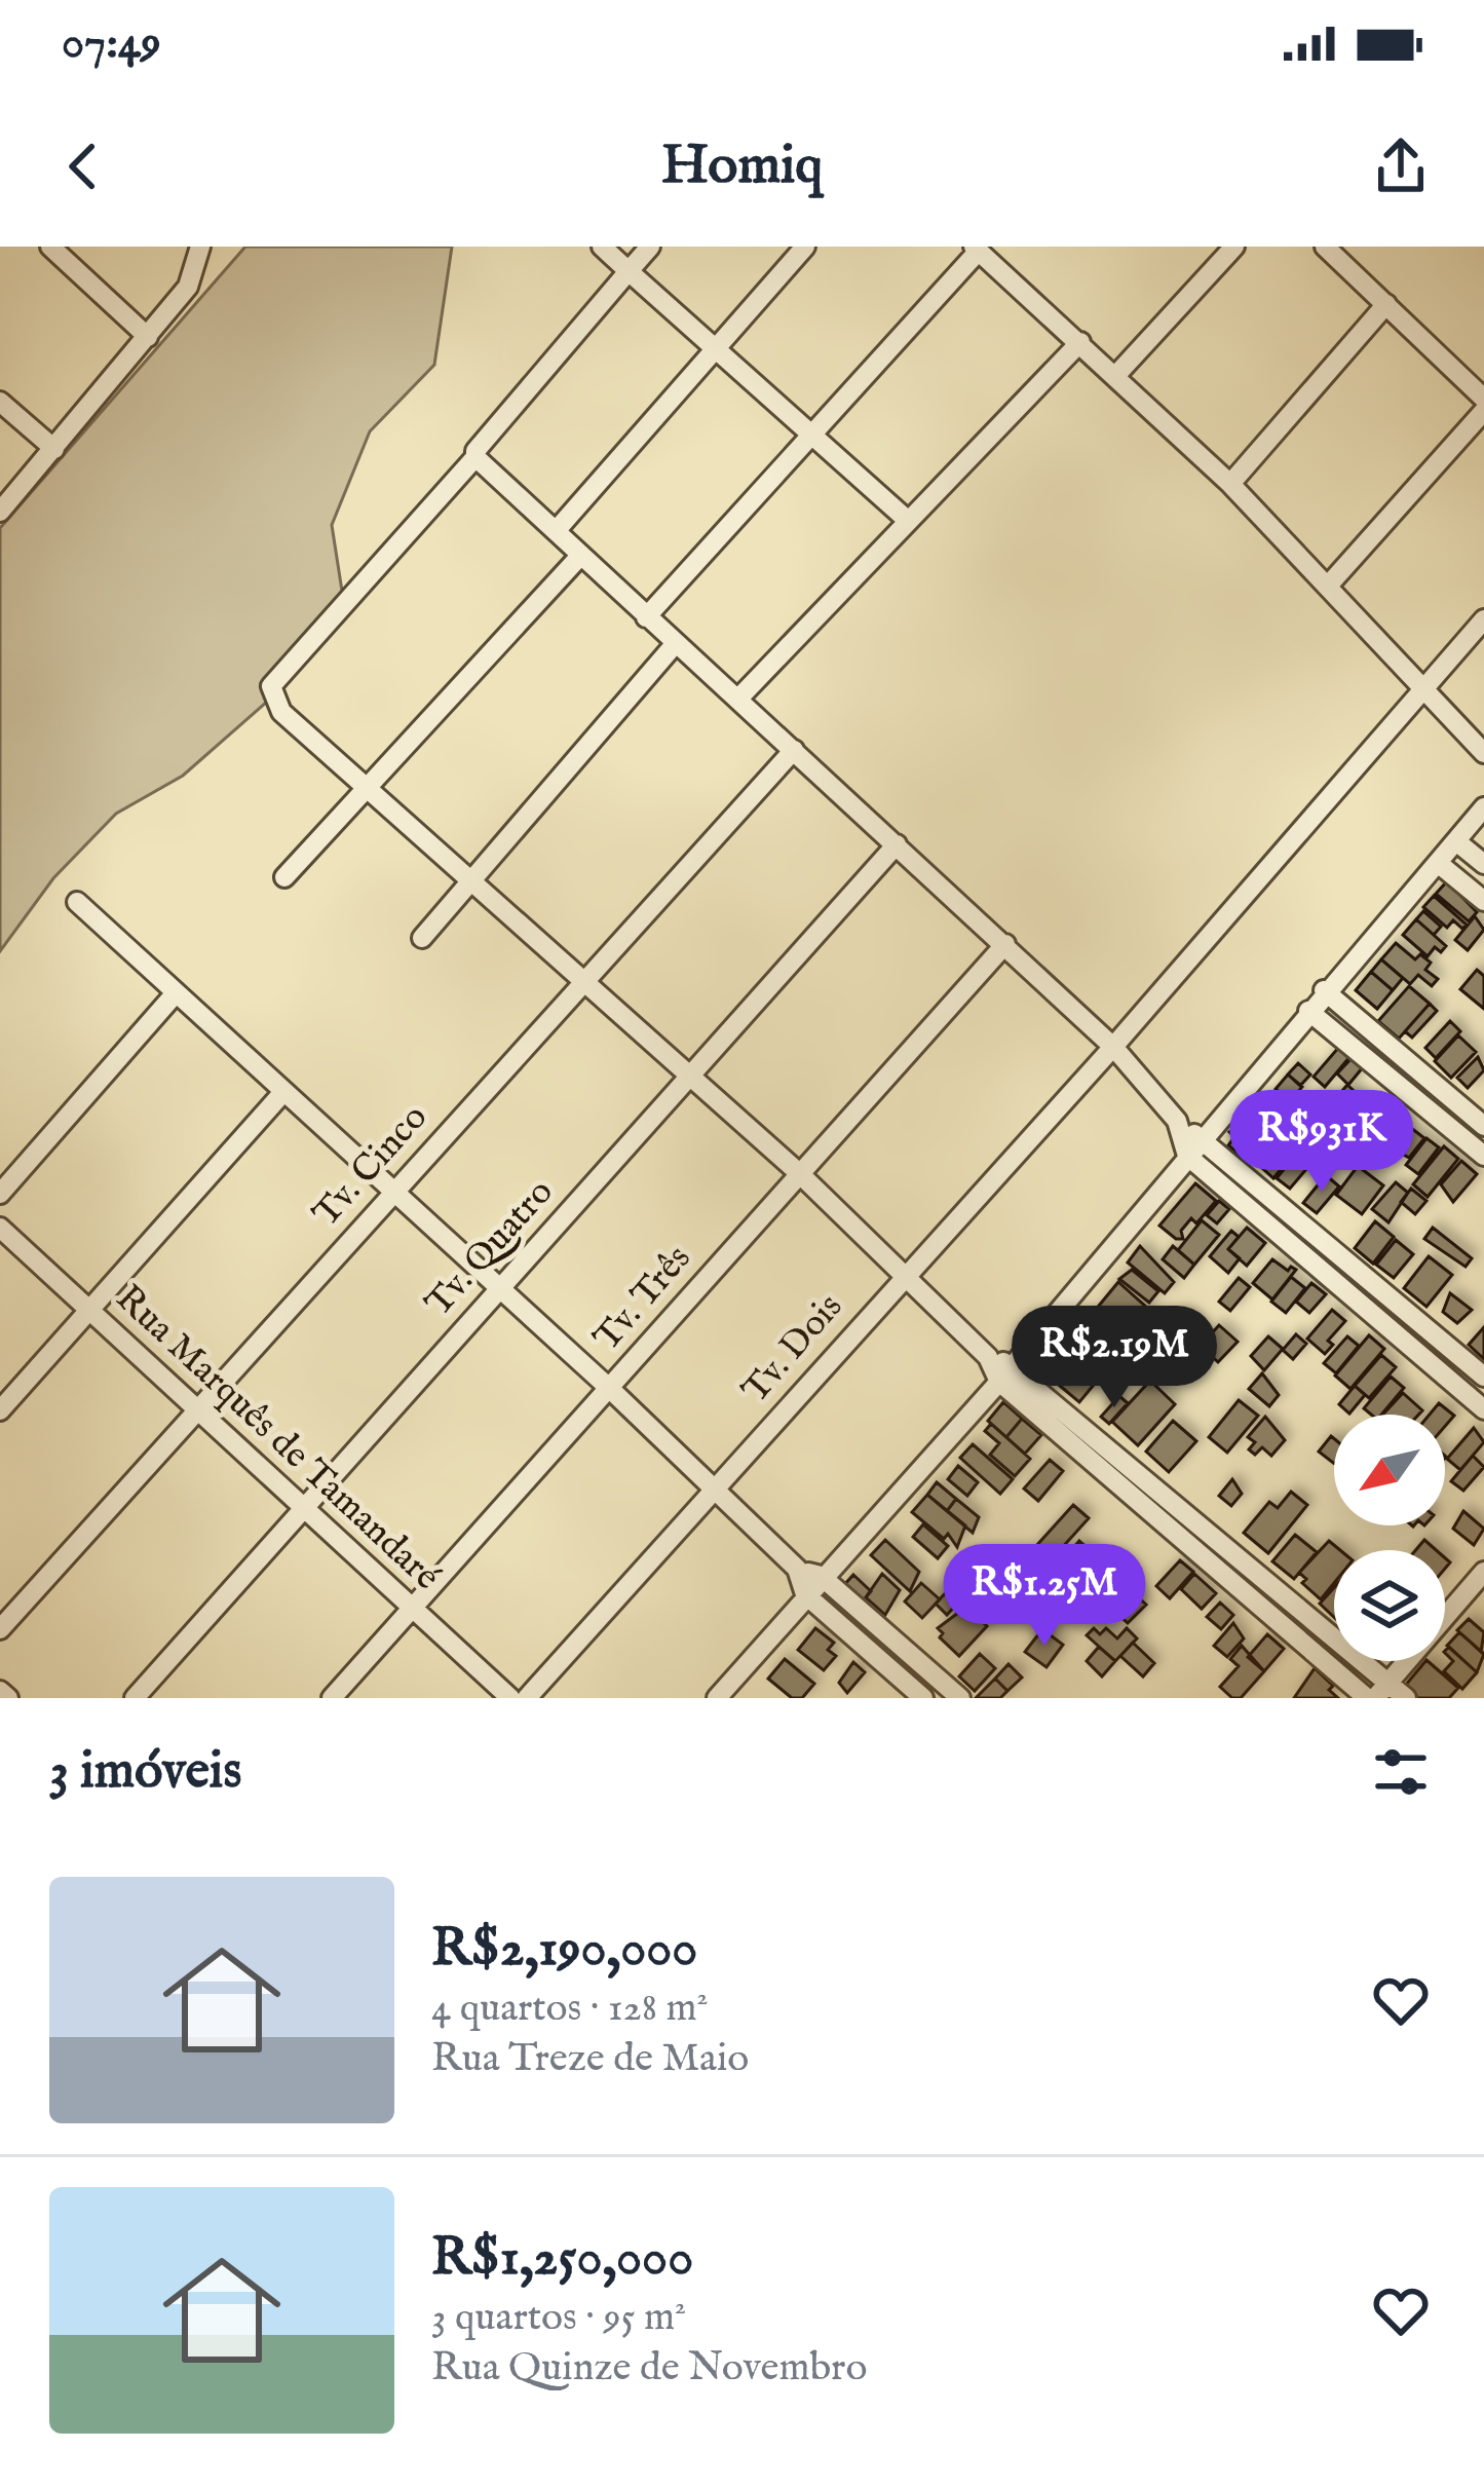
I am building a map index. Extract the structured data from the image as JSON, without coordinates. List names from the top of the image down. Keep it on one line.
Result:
{"streets":{"street":["Tv. Cinco","Tv. Quatro","Tv. Três","Tv. Dois","Rua Marquês de Tamandaré"]},"crossings":[["Tv. Cinco","Rua Marquês de Tamandaré"],["Tv. Quatro","Rua Marquês de Tamandaré"],["Tv. Três","Rua Marquês de Tamandaré"]],"north":"bottom left","page":{"status":"07:49","header":"Homiq","price":["R$931K","R$2.19M","R$1.25M"],"heading":"3 imóveis","list":[{"name":"R$2,190,000","note":"4 quartos · 128 m² · Rua Treze de Maio"},{"name":"R$1,250,000","note":"3 quartos · 95 m² · Rua Quinze de Novembro"}]}}
